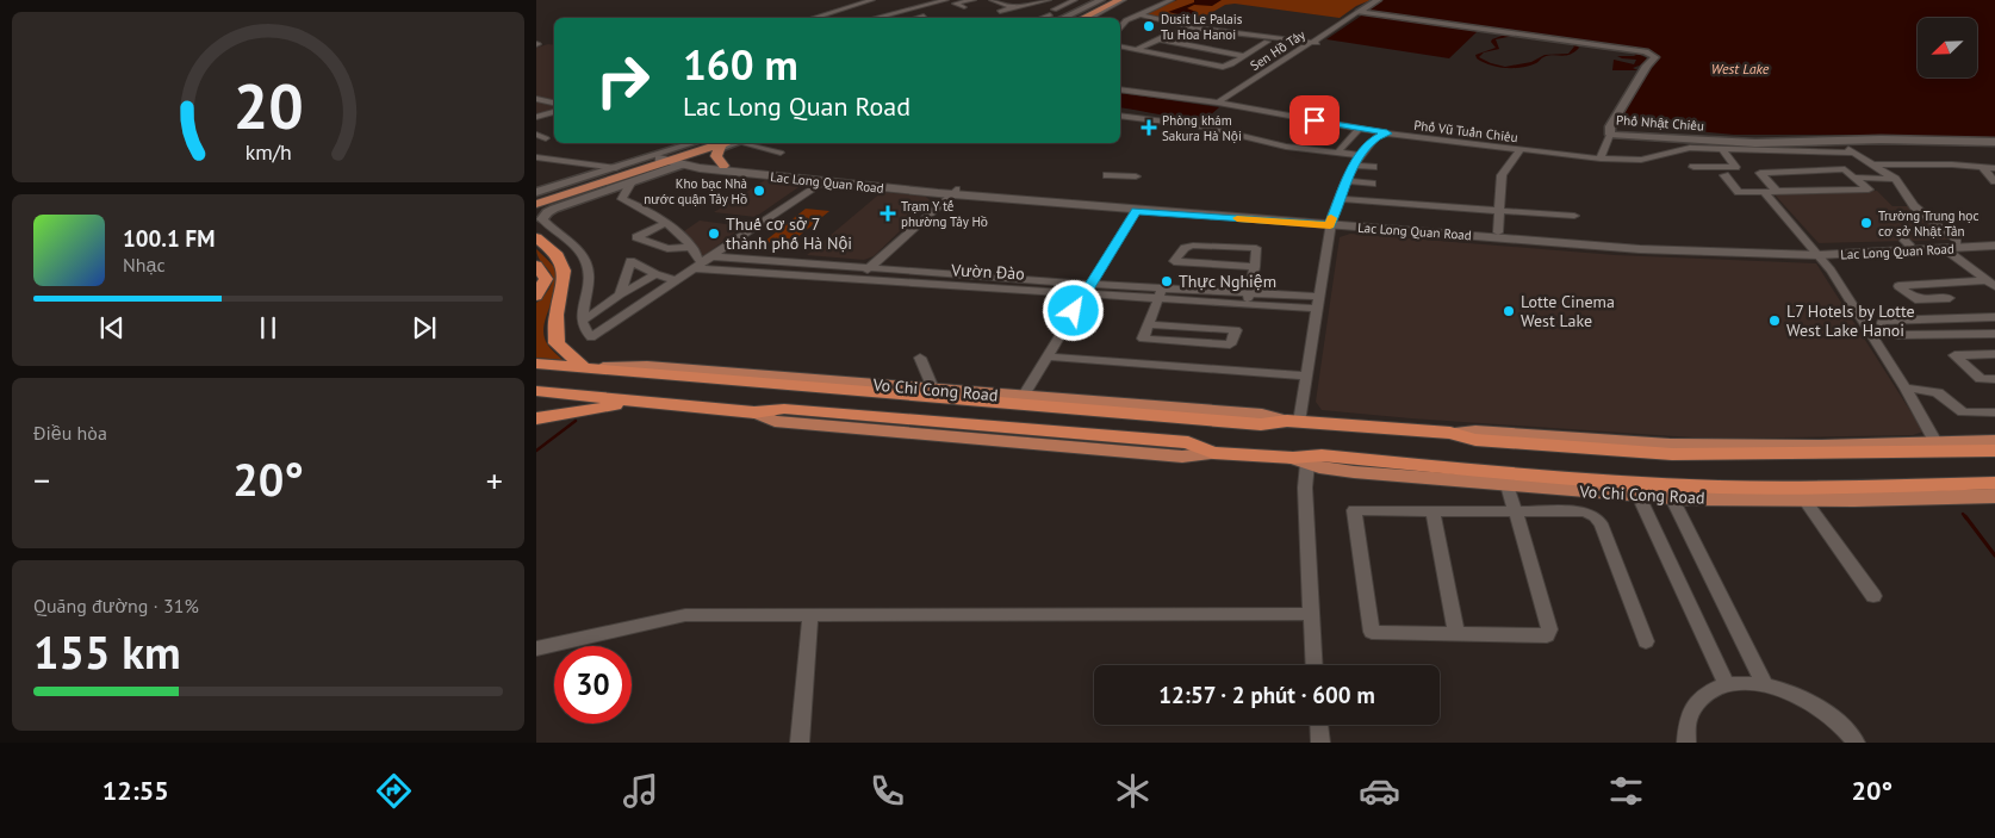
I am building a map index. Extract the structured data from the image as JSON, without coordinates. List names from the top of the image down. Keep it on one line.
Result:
{"streets":{"highway":["Vo Chi Cong Road"],"main road":["Lac Long Quan Road"],"street":["Sen Hồ Tây","Phố Nhật Chiêu","Phố Vũ Tuấn Chiêu","Vườn Đào"]},"crossings":[["Sen Hồ Tây","Phố Nhật Chiêu"],["Sen Hồ Tây","Phố Vũ Tuấn Chiêu"]],"water":["West Lake"],"places":{"other":["Dusit Le Palais Tu Hoa Hanoi","Kho bạc Nhà nước quận Tây Hồ","Trường Trung học cơ sở Nhật Tân","Thuế cơ sở 7 thành phố Hà Nội","Thực Nghiệm","Lotte Cinema West Lake","L7 Hotels by Lotte West Lake Hanoi"],"health":["Phòng khám Sakura Hà Nội","Trạm Y tế phường Tây Hồ"]},"north":"bottom left","page":{"turn":["160 m","Lac Long Quan Road"],"song":["100.1 FM","Nhạc"],"tile":["Điều hòa",["Quãng đường · 31%","155 km"]],"heat":["−","20°","+"],"limit":"30","trip":"12:57 · 2 phút · 600 m","tabs":["12:55","20°"],"gauge":["20","km/h"]}}
